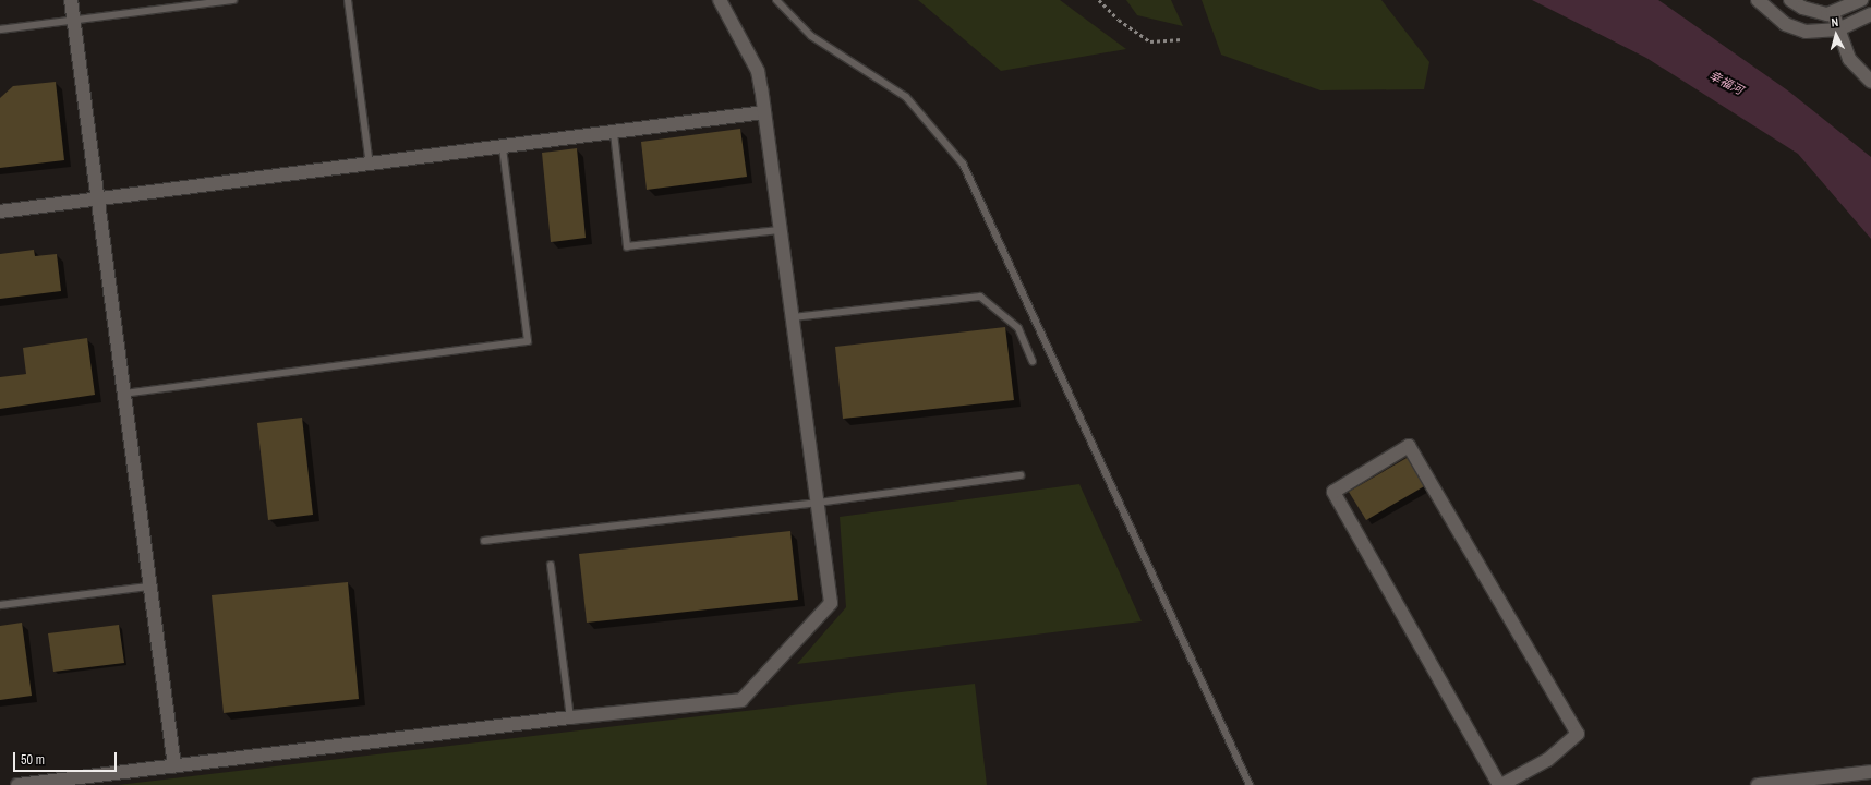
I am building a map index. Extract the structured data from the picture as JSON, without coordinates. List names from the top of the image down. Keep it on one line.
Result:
{"water":["幸福河"],"scale_bar":"50 m","north":"top"}
